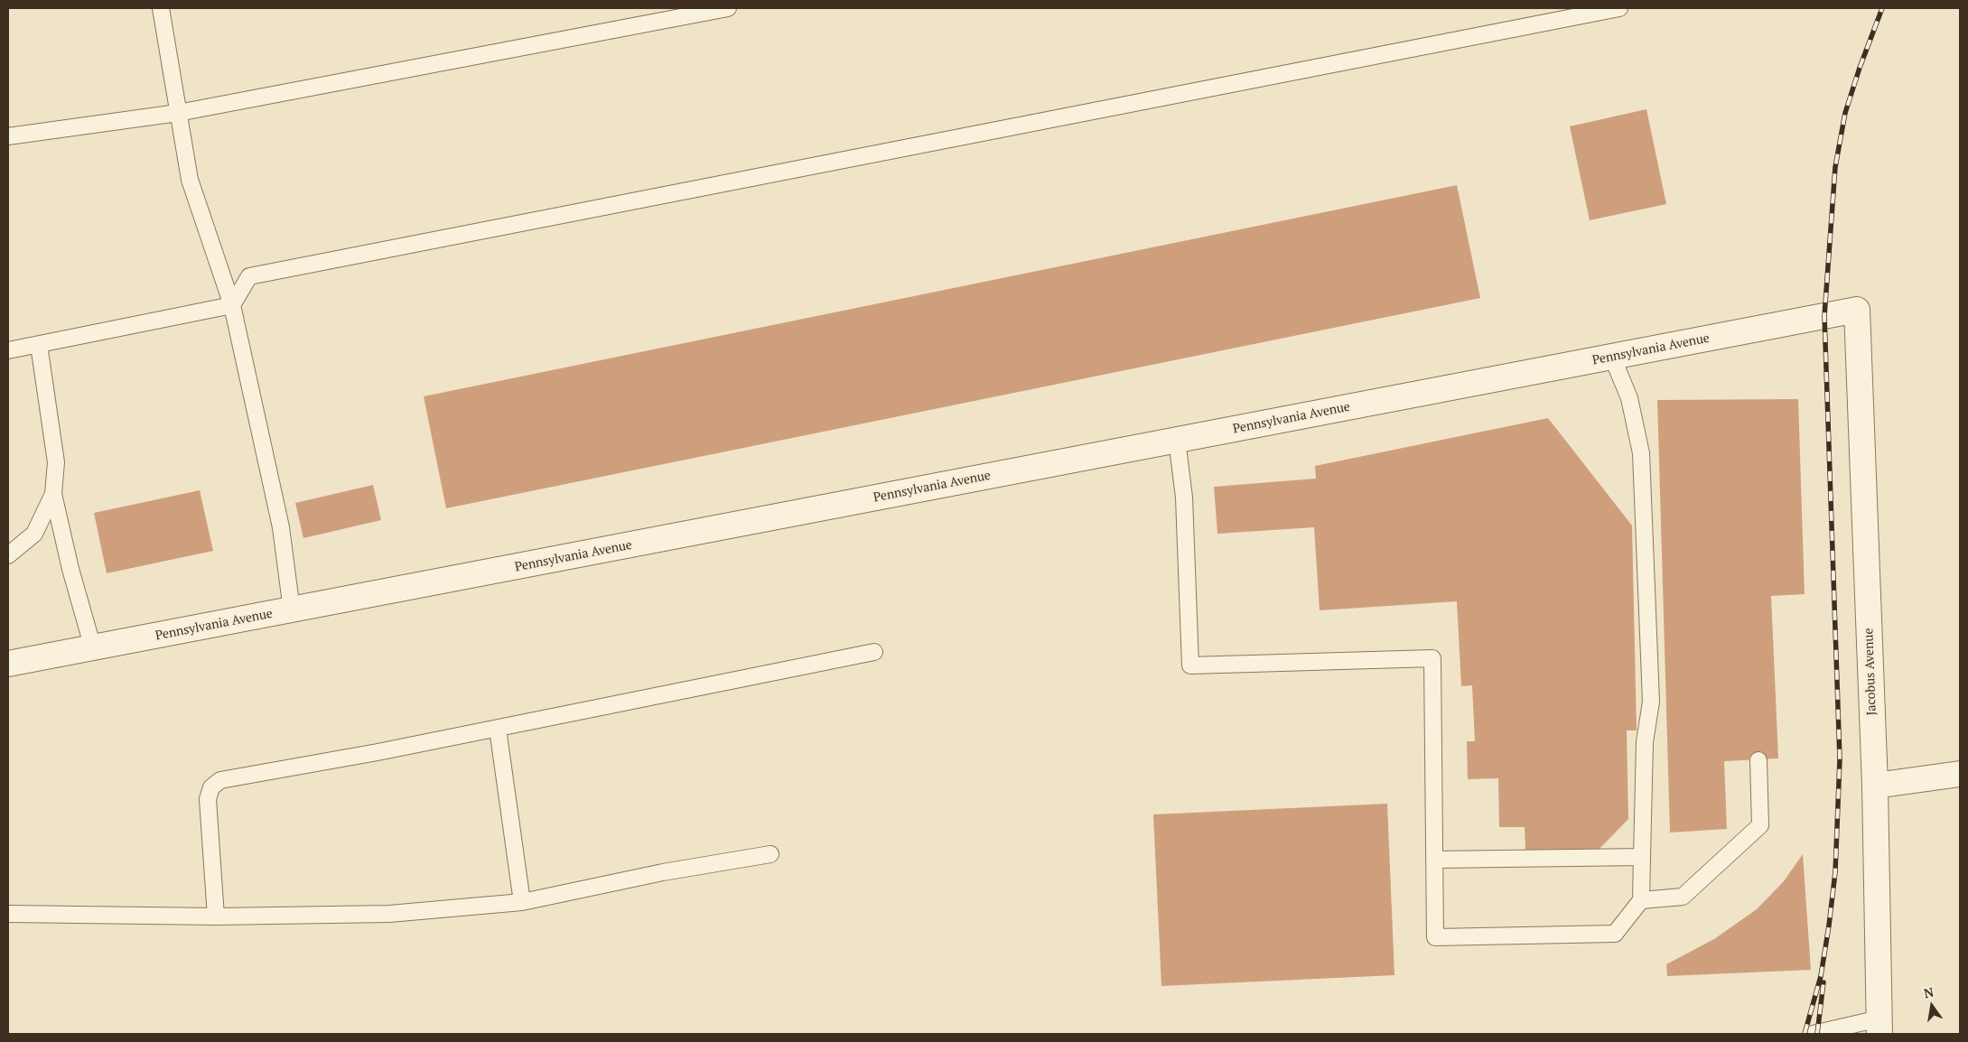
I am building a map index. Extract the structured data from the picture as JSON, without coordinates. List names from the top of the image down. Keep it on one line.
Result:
{"streets":{"street":["Pennsylvania Avenue","Jacobus Avenue"]},"crossings":[["Pennsylvania Avenue","Jacobus Avenue"]],"north":"top"}
